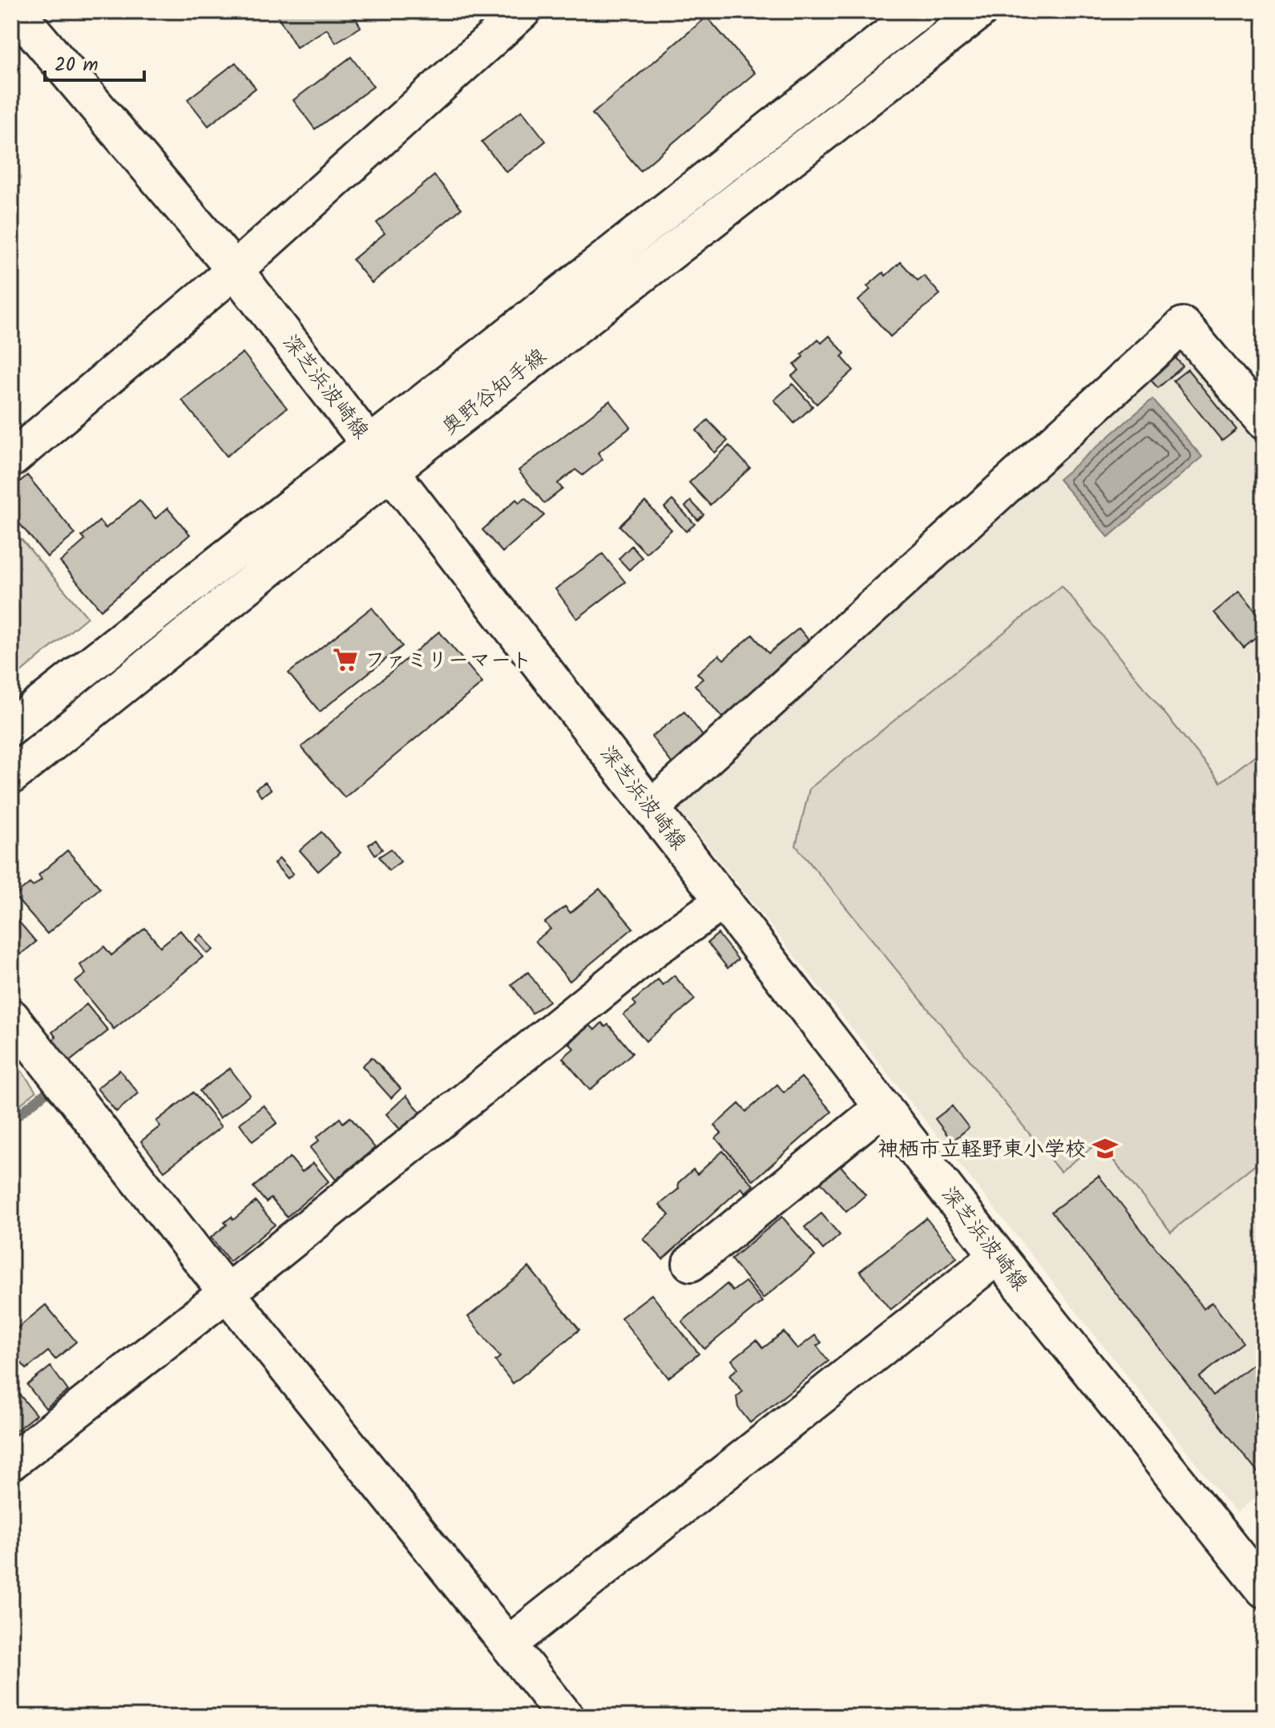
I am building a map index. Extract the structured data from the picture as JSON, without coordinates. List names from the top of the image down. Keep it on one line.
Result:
{"streets":{"main road":["深芝浜波崎線","奥野谷知手線"]},"crossings":[["深芝浜波崎線","奥野谷知手線"]],"places":{"supermarket":["ファミリーマート"],"school or university":["神栖市立軽野東小学校"]},"scale_bar":"20 m"}
